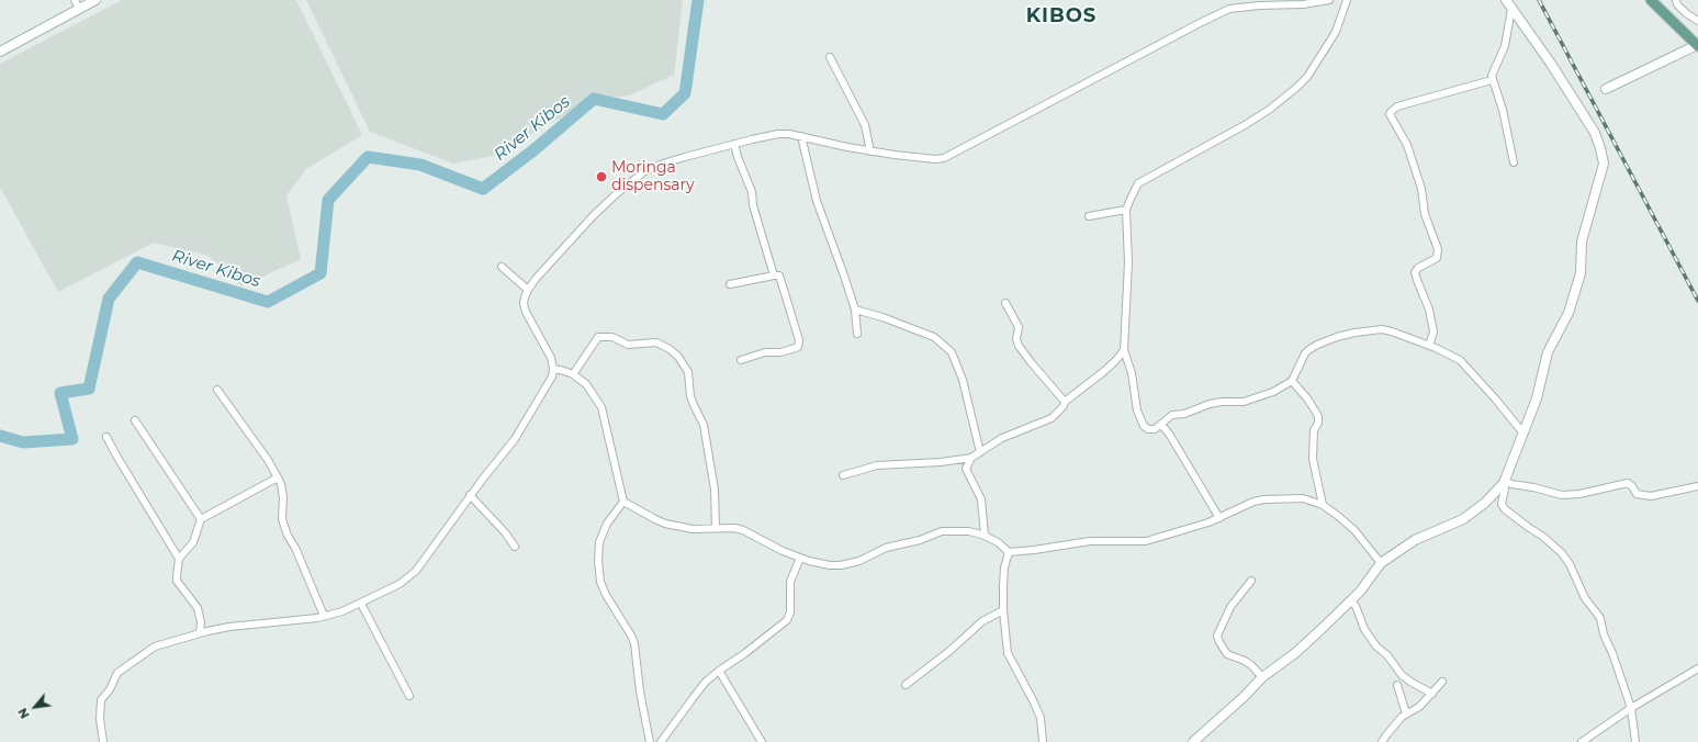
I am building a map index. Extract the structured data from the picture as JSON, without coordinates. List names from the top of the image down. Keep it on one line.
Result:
{"districts":["KIBOS"],"water":["River Kibos"],"places":["Moringa dispensary"],"north":"bottom left"}
